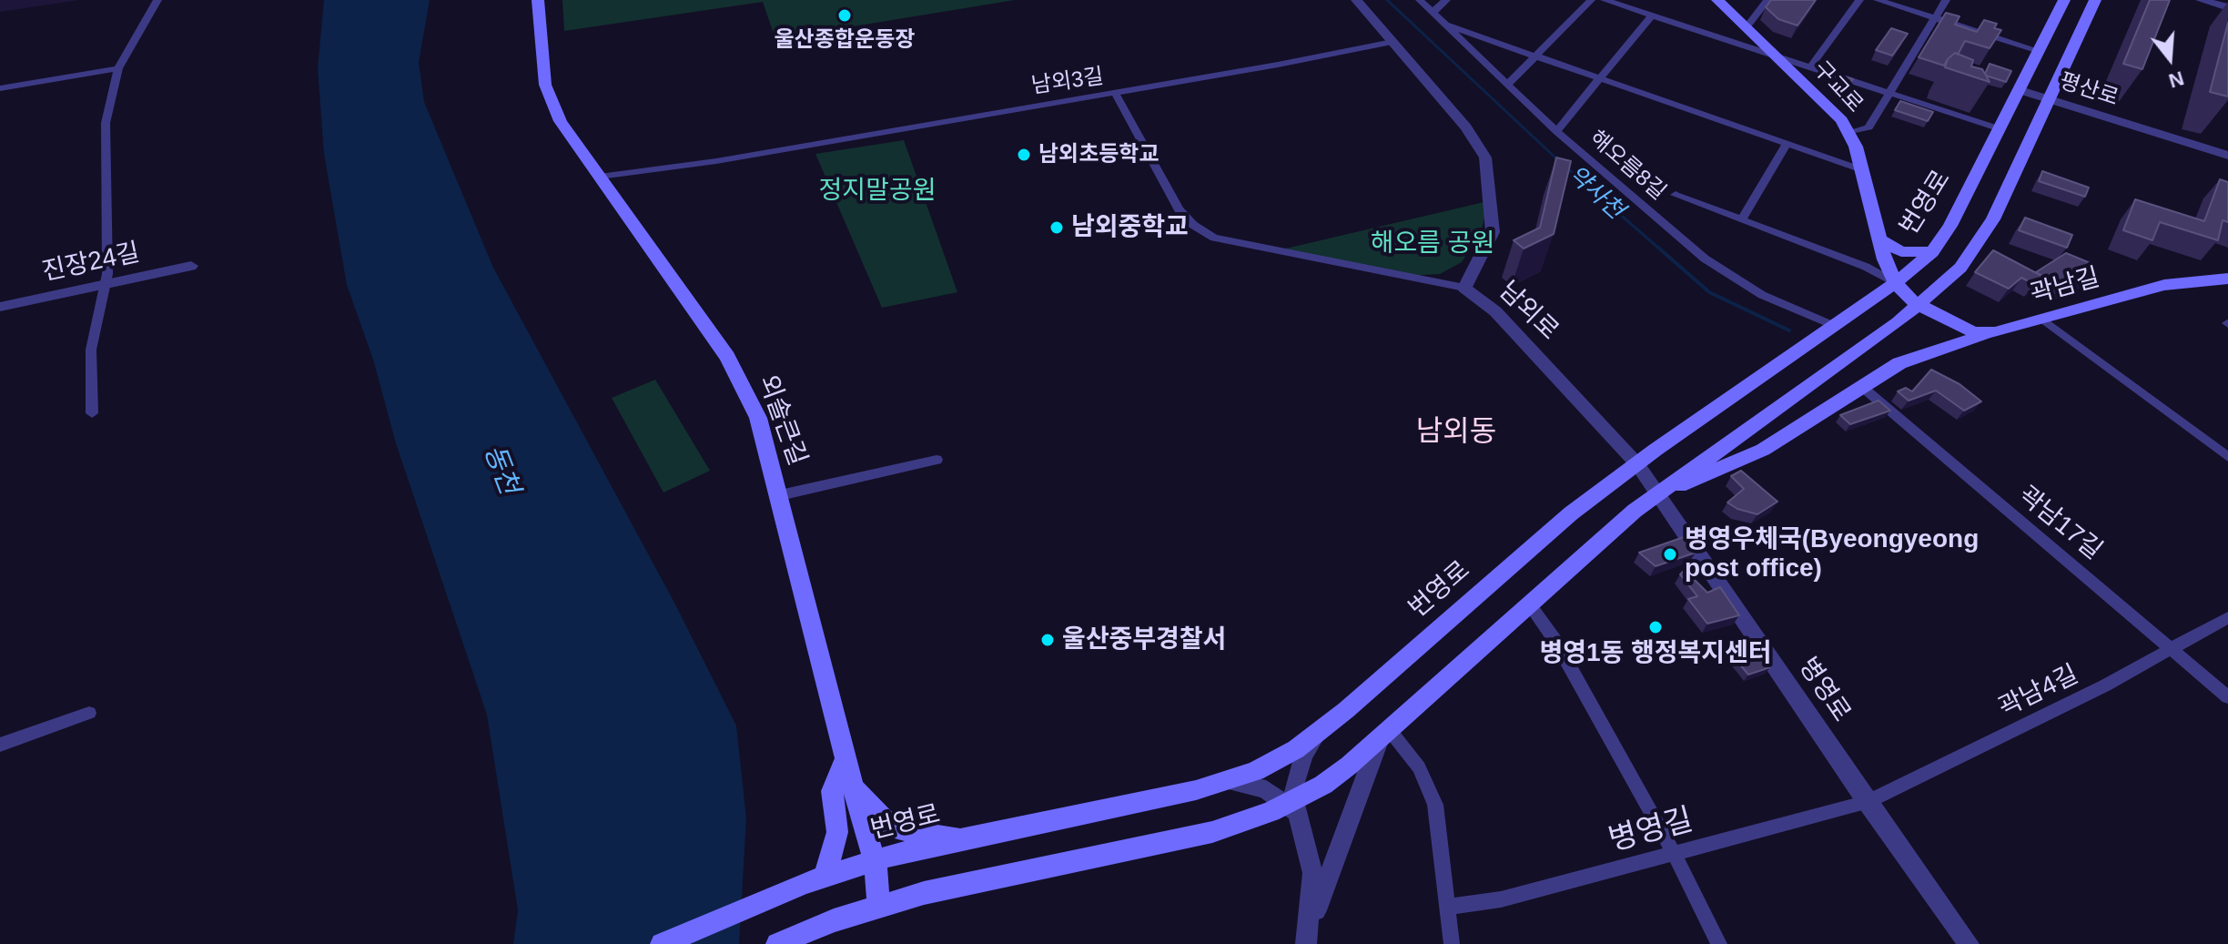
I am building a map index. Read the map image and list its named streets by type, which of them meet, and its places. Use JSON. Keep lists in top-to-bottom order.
{
  "streets": {
    "main road": [
      "구교로",
      "번영로",
      "곽남길",
      "외솔큰길"
    ],
    "street": [
      "남외3길",
      "평산로",
      "해오름8길",
      "진장24길",
      "남외로",
      "곽남17길",
      "병영로",
      "곽남4길",
      "병영길"
    ]
  },
  "crossings": [
    ["남외3길", "남외로"],
    ["남외3길", "외솔큰길"],
    ["구교로", "번영로"],
    ["구교로", "곽남길"],
    ["평산로", "번영로"],
    ["해오름8길", "번영로"],
    ["번영로", "남외로"],
    ["번영로", "외솔큰길"],
    ["번영로", "병영로"],
    ["남외로", "병영로"],
    ["곽남17길", "곽남4길"],
    ["병영로", "곽남4길"],
    ["병영로", "병영길"],
    ["곽남4길", "병영길"]
  ],
  "districts": ["남외동"],
  "water": ["약사천", "동천"],
  "parks": ["정지말공원", "해오름 공원"],
  "places": [
    "울산종합운동장",
    "남외초등학교",
    "남외중학교",
    "병영우체국(Byeongyeong post office)",
    "병영1동 행정복지센터",
    "울산중부경찰서"
  ],
  "north": "bottom"
}
